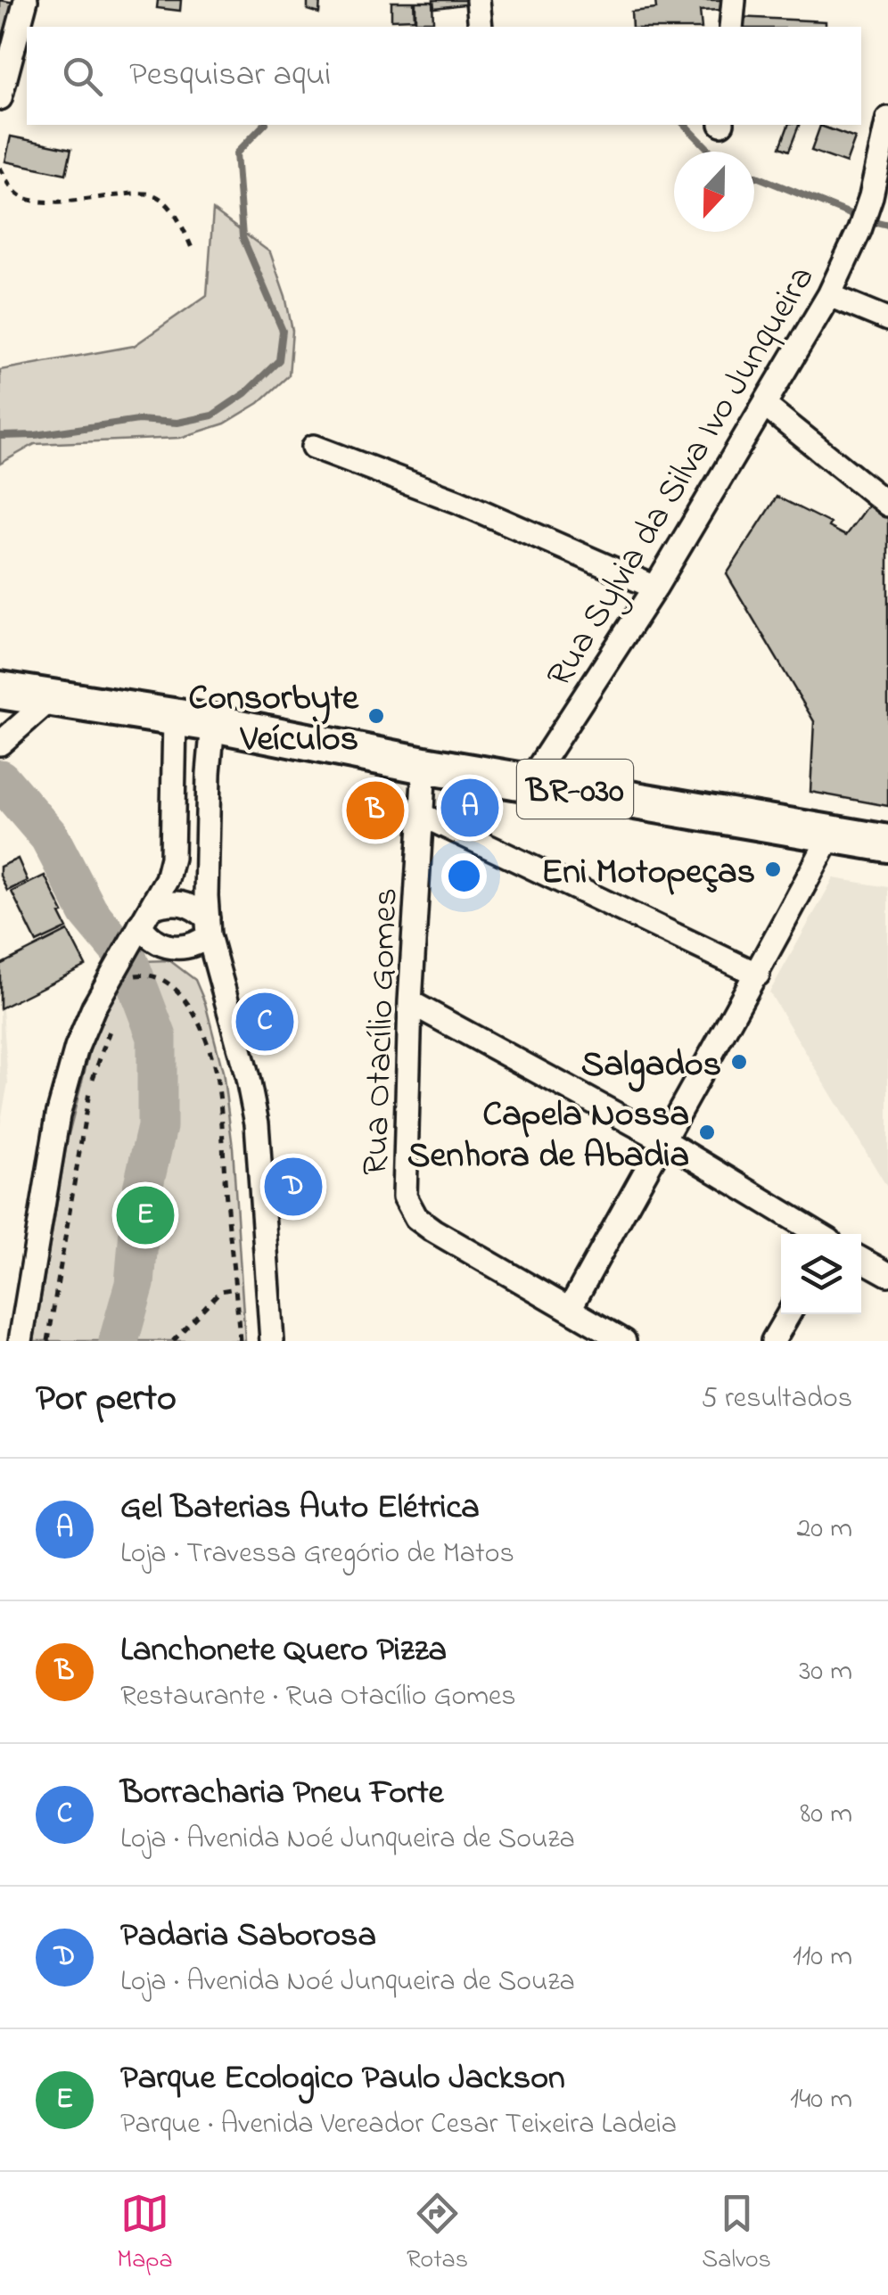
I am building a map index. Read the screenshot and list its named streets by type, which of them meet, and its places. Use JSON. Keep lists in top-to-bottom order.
{
  "streets": {
    "main road": ["BR-030"],
    "street": ["Rua Sylvia da Silva Ivo Junqueira", "Rua Otacílio Gomes"]
  },
  "crossings": [
    ["Rua Sylvia da Silva Ivo Junqueira", "BR-030"],
    ["BR-030", "Rua Otacílio Gomes"]
  ],
  "places": [
    "Consorbyte Veículos",
    "Eni Motopeças",
    "Salgados",
    "Capela Nossa Senhora de Abadia"
  ],
  "north": "bottom",
  "page": {
    "search": "Pesquisar aqui",
    "pins": [
      "A",
      "B",
      "C",
      "D",
      "E"
    ],
    "heading": ["Por perto", "5 resultados"],
    "list": [
      {
        "mark": "A",
        "name": "Gel Baterias Auto Elétrica",
        "note": "Loja · Travessa Gregório de Matos",
        "value": "20 m"
      },
      {
        "mark": "B",
        "name": "Lanchonete Quero Pizza",
        "note": "Restaurante · Rua Otacílio Gomes",
        "value": "30 m"
      },
      {
        "mark": "C",
        "name": "Borracharia Pneu Forte",
        "note": "Loja · Avenida Noé Junqueira de Souza",
        "value": "80 m"
      },
      {
        "mark": "D",
        "name": "Padaria Saborosa",
        "note": "Loja · Avenida Noé Junqueira de Souza",
        "value": "110 m"
      },
      {
        "mark": "E",
        "name": "Parque Ecologico Paulo Jackson",
        "note": "Parque · Avenida Vereador Cesar Teixeira Ladeia",
        "value": "140 m"
      }
    ],
    "nav": ["Mapa", "Rotas", "Salvos"]
  }
}
